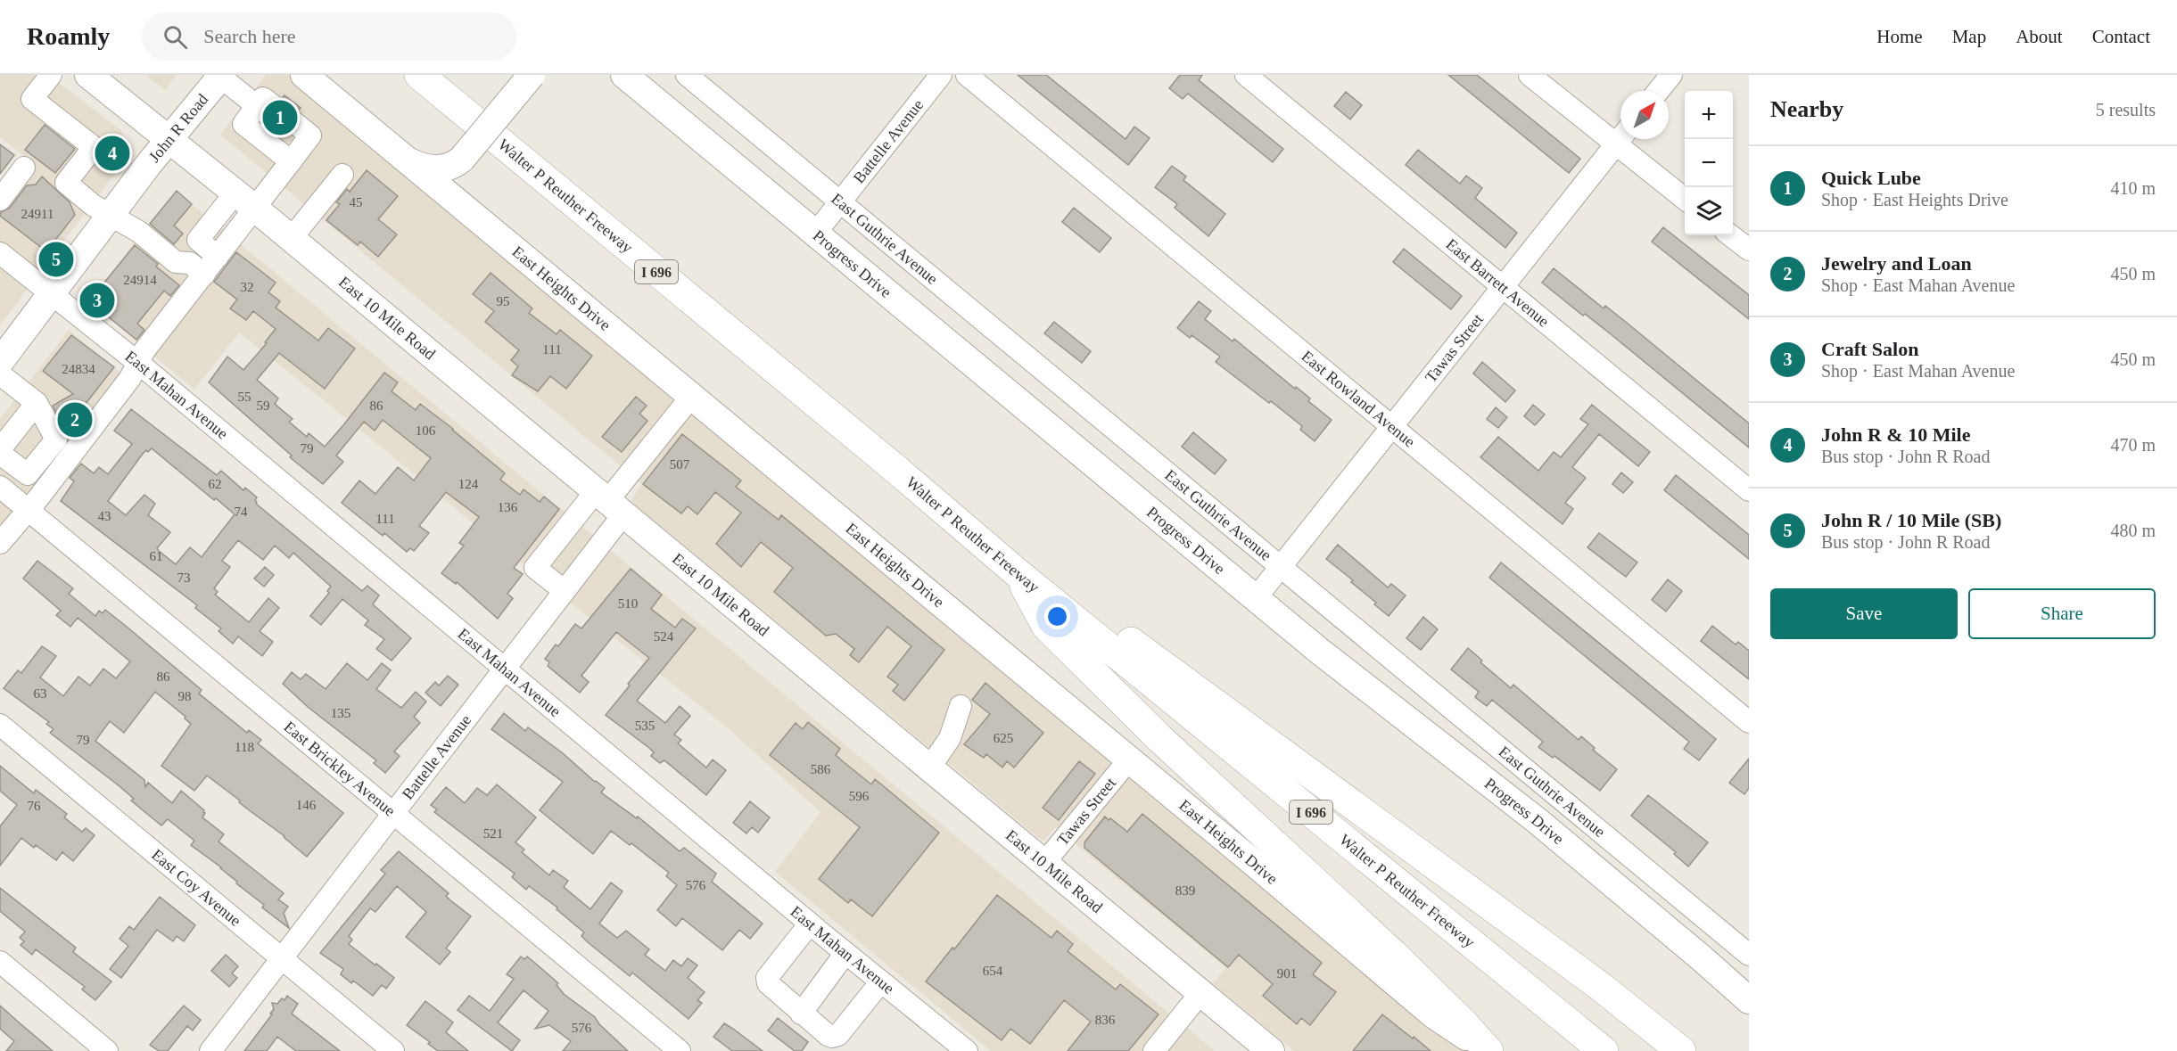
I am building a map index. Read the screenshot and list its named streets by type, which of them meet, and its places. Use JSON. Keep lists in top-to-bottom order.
{
  "streets": {
    "highway": ["Walter P Reuther Freeway", "I 696"],
    "main road": [
      "John R Road",
      "Progress Drive",
      "East Heights Drive",
      "East 10 Mile Road"
    ],
    "street": [
      "Battelle Avenue",
      "East Guthrie Avenue",
      "East Barrett Avenue",
      "Tawas Street",
      "East Mahan Avenue",
      "East Rowland Avenue",
      "East Brickley Avenue",
      "East Coy Avenue"
    ]
  },
  "crossings": [
    ["John R Road", "East 10 Mile Road"],
    ["John R Road", "East Mahan Avenue"],
    ["Battelle Avenue", "East Guthrie Avenue"],
    ["Battelle Avenue", "Progress Drive"],
    ["Battelle Avenue", "East Heights Drive"],
    ["Battelle Avenue", "East 10 Mile Road"],
    ["Battelle Avenue", "East Mahan Avenue"],
    ["Battelle Avenue", "East Brickley Avenue"],
    ["Battelle Avenue", "East Coy Avenue"],
    ["East Guthrie Avenue", "Tawas Street"],
    ["Progress Drive", "Tawas Street"],
    ["East Barrett Avenue", "Tawas Street"],
    ["East Heights Drive", "Tawas Street"],
    ["East 10 Mile Road", "Tawas Street"],
    ["Tawas Street", "East Rowland Avenue"]
  ],
  "house_numbers": [
    "45",
    "24911",
    "24914",
    "32",
    "95",
    "111",
    "24834",
    "55",
    "59",
    "86",
    "106",
    "79",
    "507",
    "62",
    "124",
    "136",
    "74",
    "43",
    "111",
    "61",
    "73",
    "510",
    "524",
    "86",
    "63",
    "98",
    "135",
    "535",
    "625",
    "79",
    "118",
    "586",
    "596",
    "146",
    "76",
    "521",
    "576",
    "839",
    "654",
    "901",
    "836",
    "576"
  ],
  "north": "top right",
  "page": {
    "header": "Roamly",
    "search": "Search here",
    "nav": [
      "Home",
      "Map",
      "About",
      "Contact"
    ],
    "heading": ["Nearby", "5 results"],
    "map_buttons": ["+", "−"],
    "pins": [
      "1",
      "4",
      "5",
      "3",
      "2"
    ],
    "list": [
      {
        "mark": "1",
        "name": "Quick Lube",
        "note": "Shop · East Heights Drive",
        "value": "410 m"
      },
      {
        "mark": "2",
        "name": "Jewelry and Loan",
        "note": "Shop · East Mahan Avenue",
        "value": "450 m"
      },
      {
        "mark": "3",
        "name": "Craft Salon",
        "note": "Shop · East Mahan Avenue",
        "value": "450 m"
      },
      {
        "mark": "4",
        "name": "John R & 10 Mile",
        "note": "Bus stop · John R Road",
        "value": "470 m"
      },
      {
        "mark": "5",
        "name": "John R / 10 Mile (SB)",
        "note": "Bus stop · John R Road",
        "value": "480 m"
      }
    ],
    "buttons": ["Save", "Share"]
  }
}
